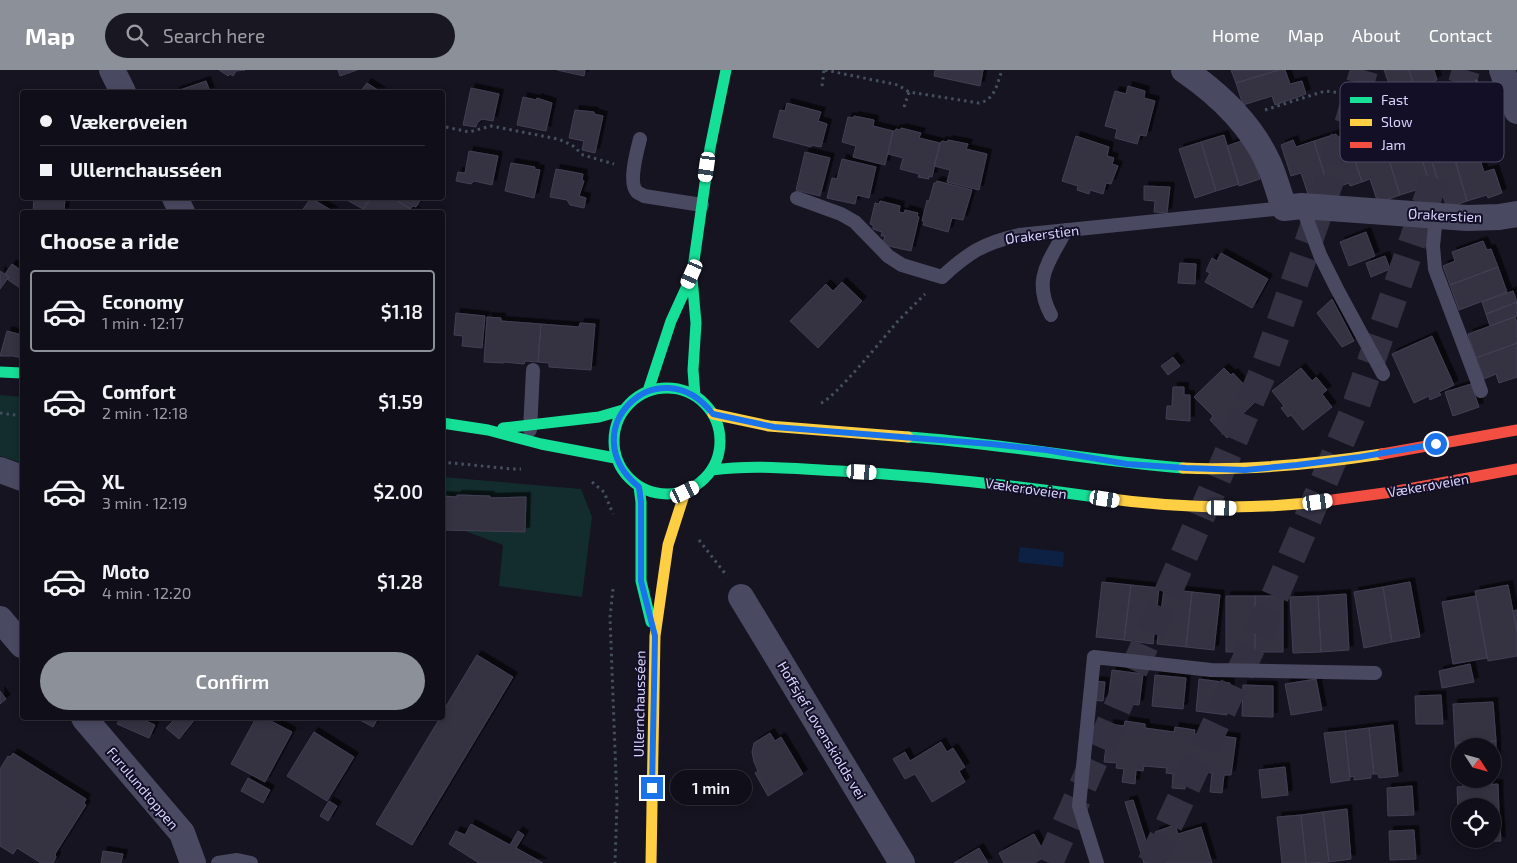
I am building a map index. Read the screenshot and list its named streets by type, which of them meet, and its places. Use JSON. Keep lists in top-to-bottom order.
{
  "streets": {
    "main road": ["Vækerøveien", "Ullernchausséen"],
    "street": ["Ørakerstien", "Hoffsjef Løvenskiolds vei", "Furulundtoppen"]
  },
  "crossings": [
    ["Vækerøveien", "Ullernchausséen"]
  ],
  "legend": ["Fast", "Slow", "Jam"],
  "north": "bottom right",
  "page": {
    "header": "Map",
    "search": "Search here",
    "nav": [
      "Home",
      "Map",
      "About",
      "Contact"
    ],
    "banner": ["Vækerøveien", "Ullernchausséen"],
    "heading": "Choose a ride",
    "list": [
      {
        "name": "Economy",
        "note": "1 min · 12:17",
        "value": "$1.18"
      },
      {
        "name": "Comfort",
        "note": "2 min · 12:18",
        "value": "$1.59"
      },
      {
        "name": "XL",
        "note": "3 min · 12:19",
        "value": "$2.00"
      },
      {
        "name": "Moto",
        "note": "4 min · 12:20",
        "value": "$1.28"
      }
    ],
    "buttons": "Confirm",
    "bubble": "1 min"
  }
}
